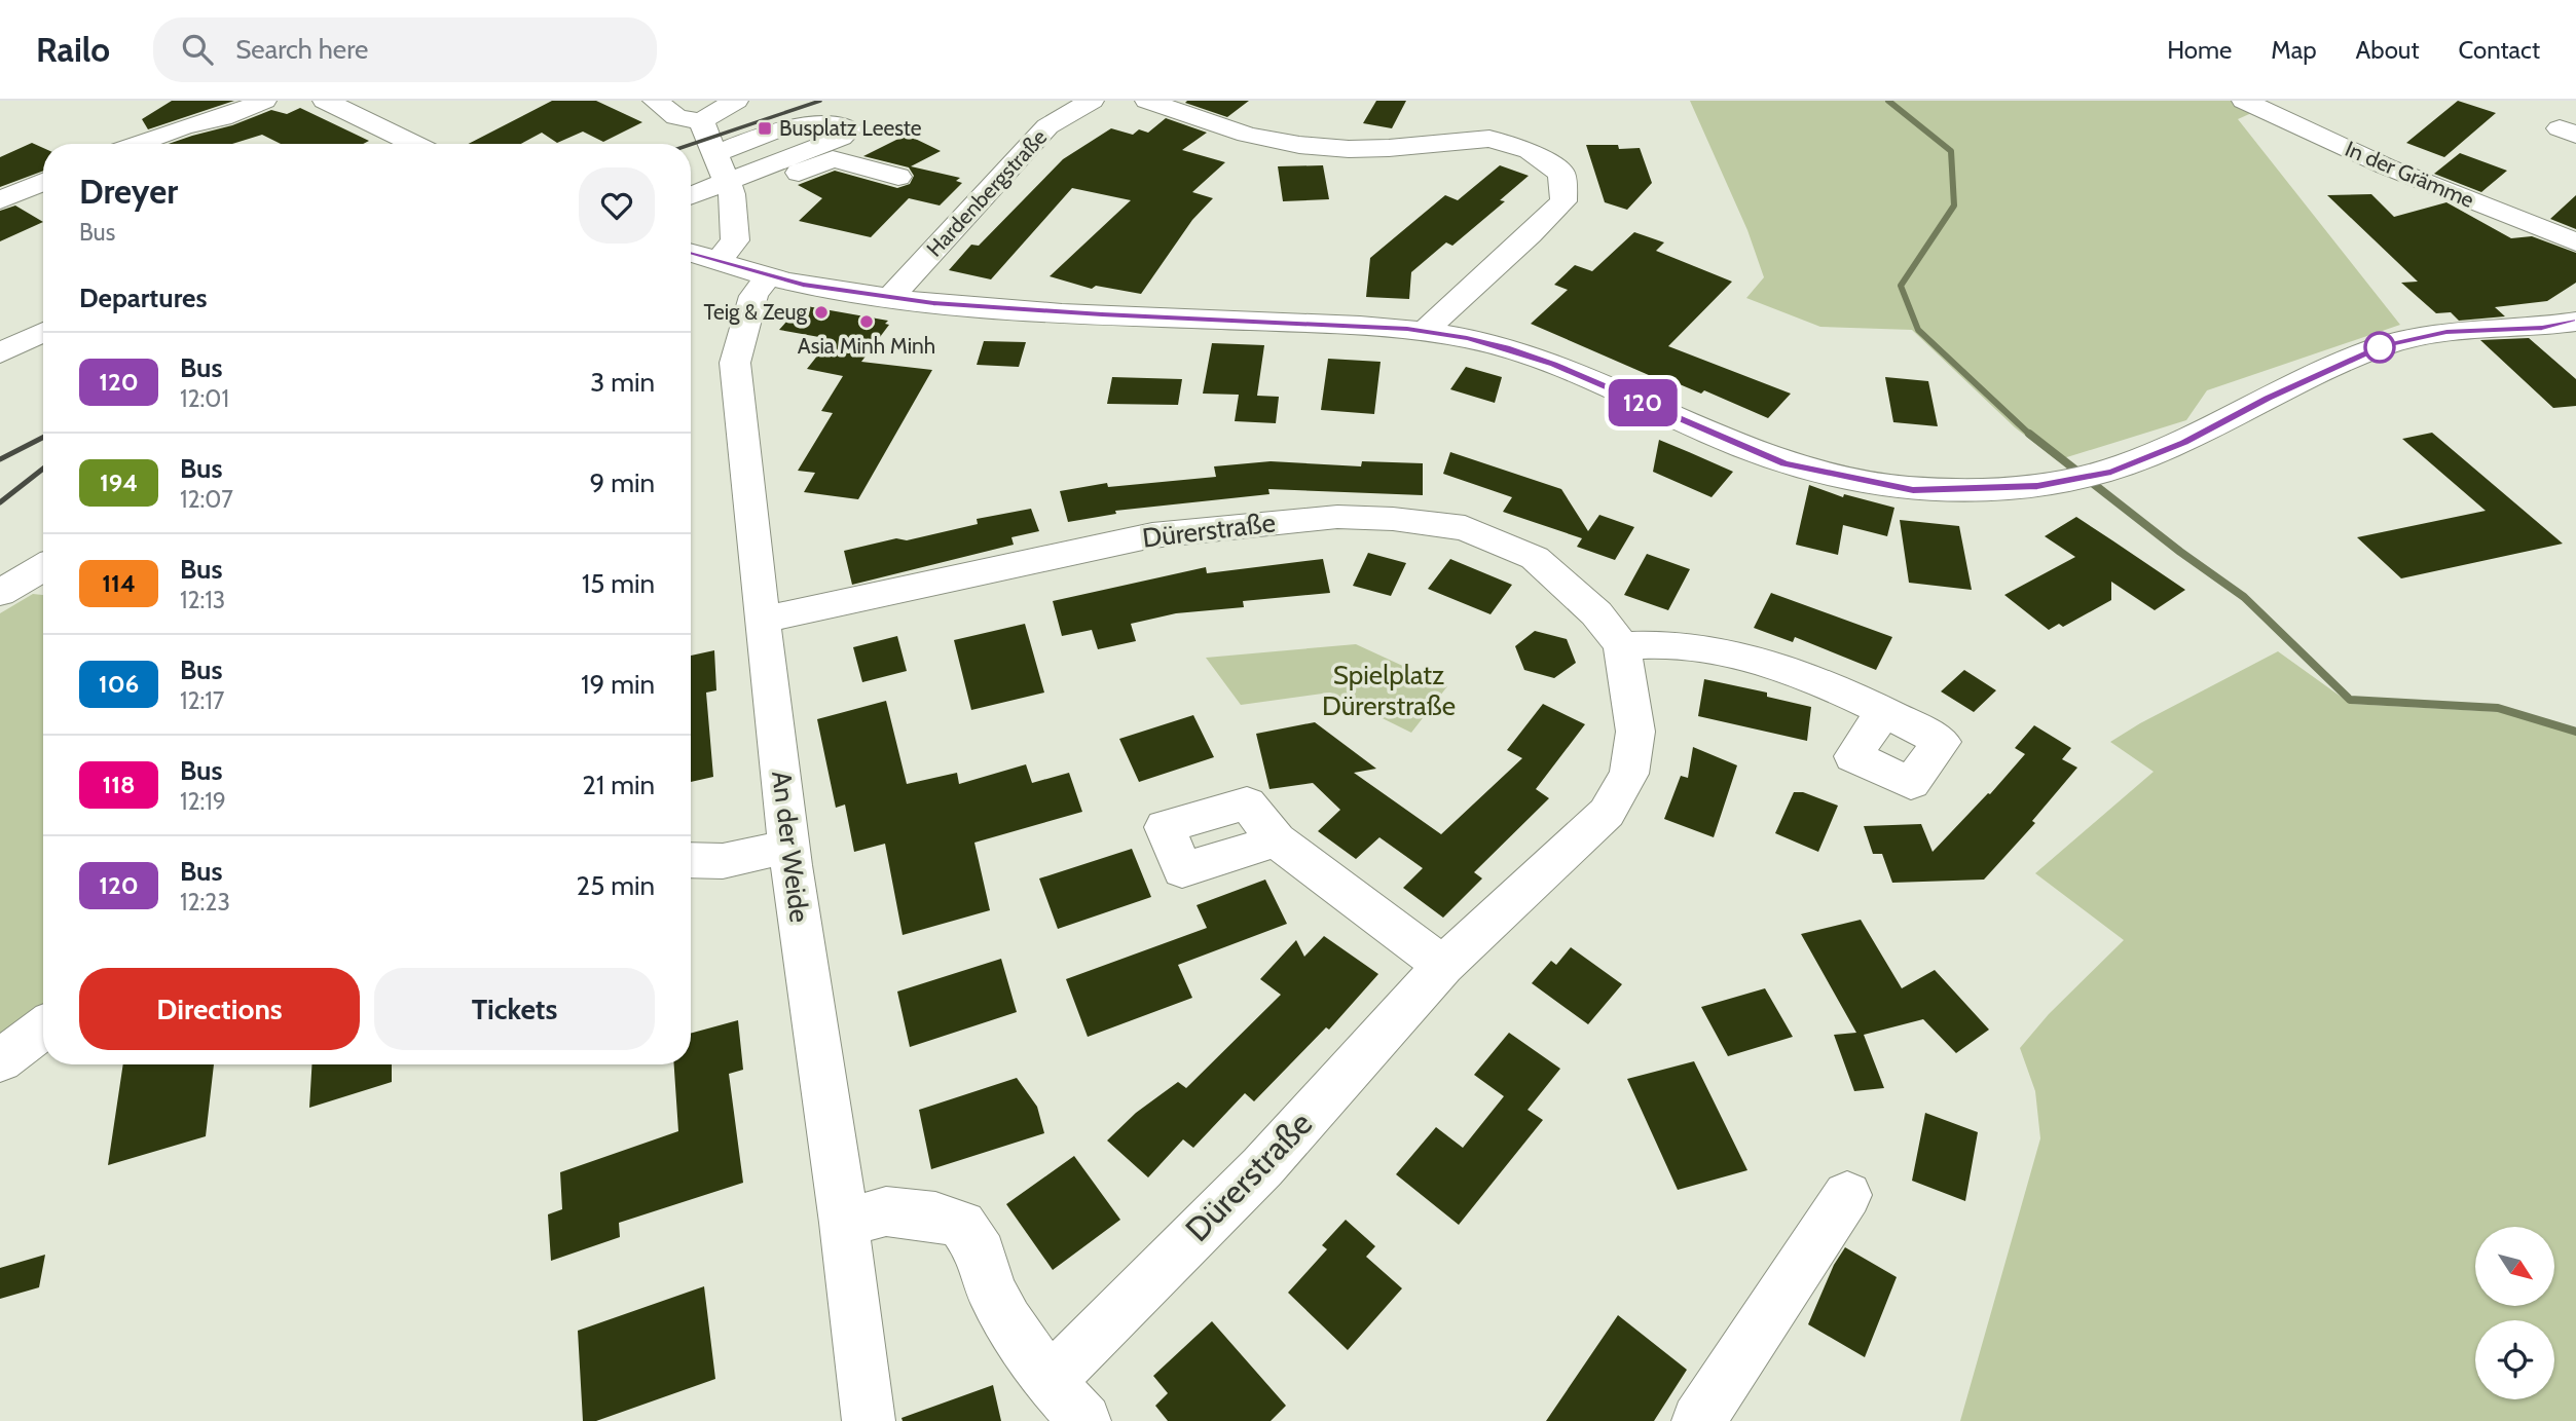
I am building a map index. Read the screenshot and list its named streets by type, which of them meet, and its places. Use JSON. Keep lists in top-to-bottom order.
{
  "streets": {
    "street": [
      "In der Grämme",
      "Hardenbergstraße",
      "Dürerstraße",
      "An der Weide"
    ]
  },
  "crossings": [
    ["Dürerstraße", "An der Weide"]
  ],
  "parks": ["Spielplatz Dürerstraße"],
  "places": {
    "transit": ["Busplatz Leeste"],
    "other": ["Teig & Zeug", "Asia Minh Minh"]
  },
  "lines": ["bus line 120"],
  "north": "bottom right",
  "page": {
    "header": "Railo",
    "search": "Search here",
    "nav": [
      "Home",
      "Map",
      "About",
      "Contact"
    ],
    "on_map": "120",
    "heading": [
      ["Dreyer", "Bus"],
      "Departures"
    ],
    "list": [
      {
        "mark": "120",
        "name": "Bus",
        "note": "12:01",
        "value": "3 min"
      },
      {
        "mark": "194",
        "name": "Bus",
        "note": "12:07",
        "value": "9 min"
      },
      {
        "mark": "114",
        "name": "Bus",
        "note": "12:13",
        "value": "15 min"
      },
      {
        "mark": "106",
        "name": "Bus",
        "note": "12:17",
        "value": "19 min"
      },
      {
        "mark": "118",
        "name": "Bus",
        "note": "12:19",
        "value": "21 min"
      },
      {
        "mark": "120",
        "name": "Bus",
        "note": "12:23",
        "value": "25 min"
      }
    ],
    "buttons": ["Directions", "Tickets"]
  }
}
